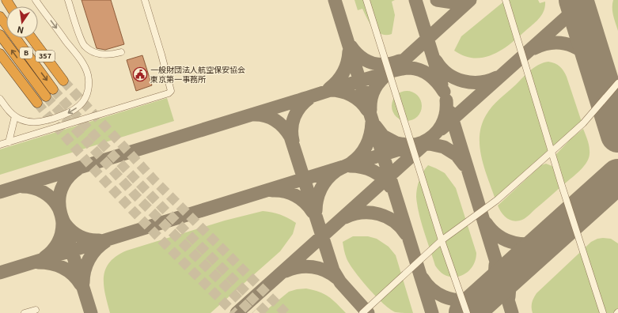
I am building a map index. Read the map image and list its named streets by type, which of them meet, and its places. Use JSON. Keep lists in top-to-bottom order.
{
  "streets": {
    "highway": ["B", "357"]
  },
  "places": {
    "public building": ["一般財団法人航空保安協会 東京第一事務所"]
  },
  "north": "bottom"
}
